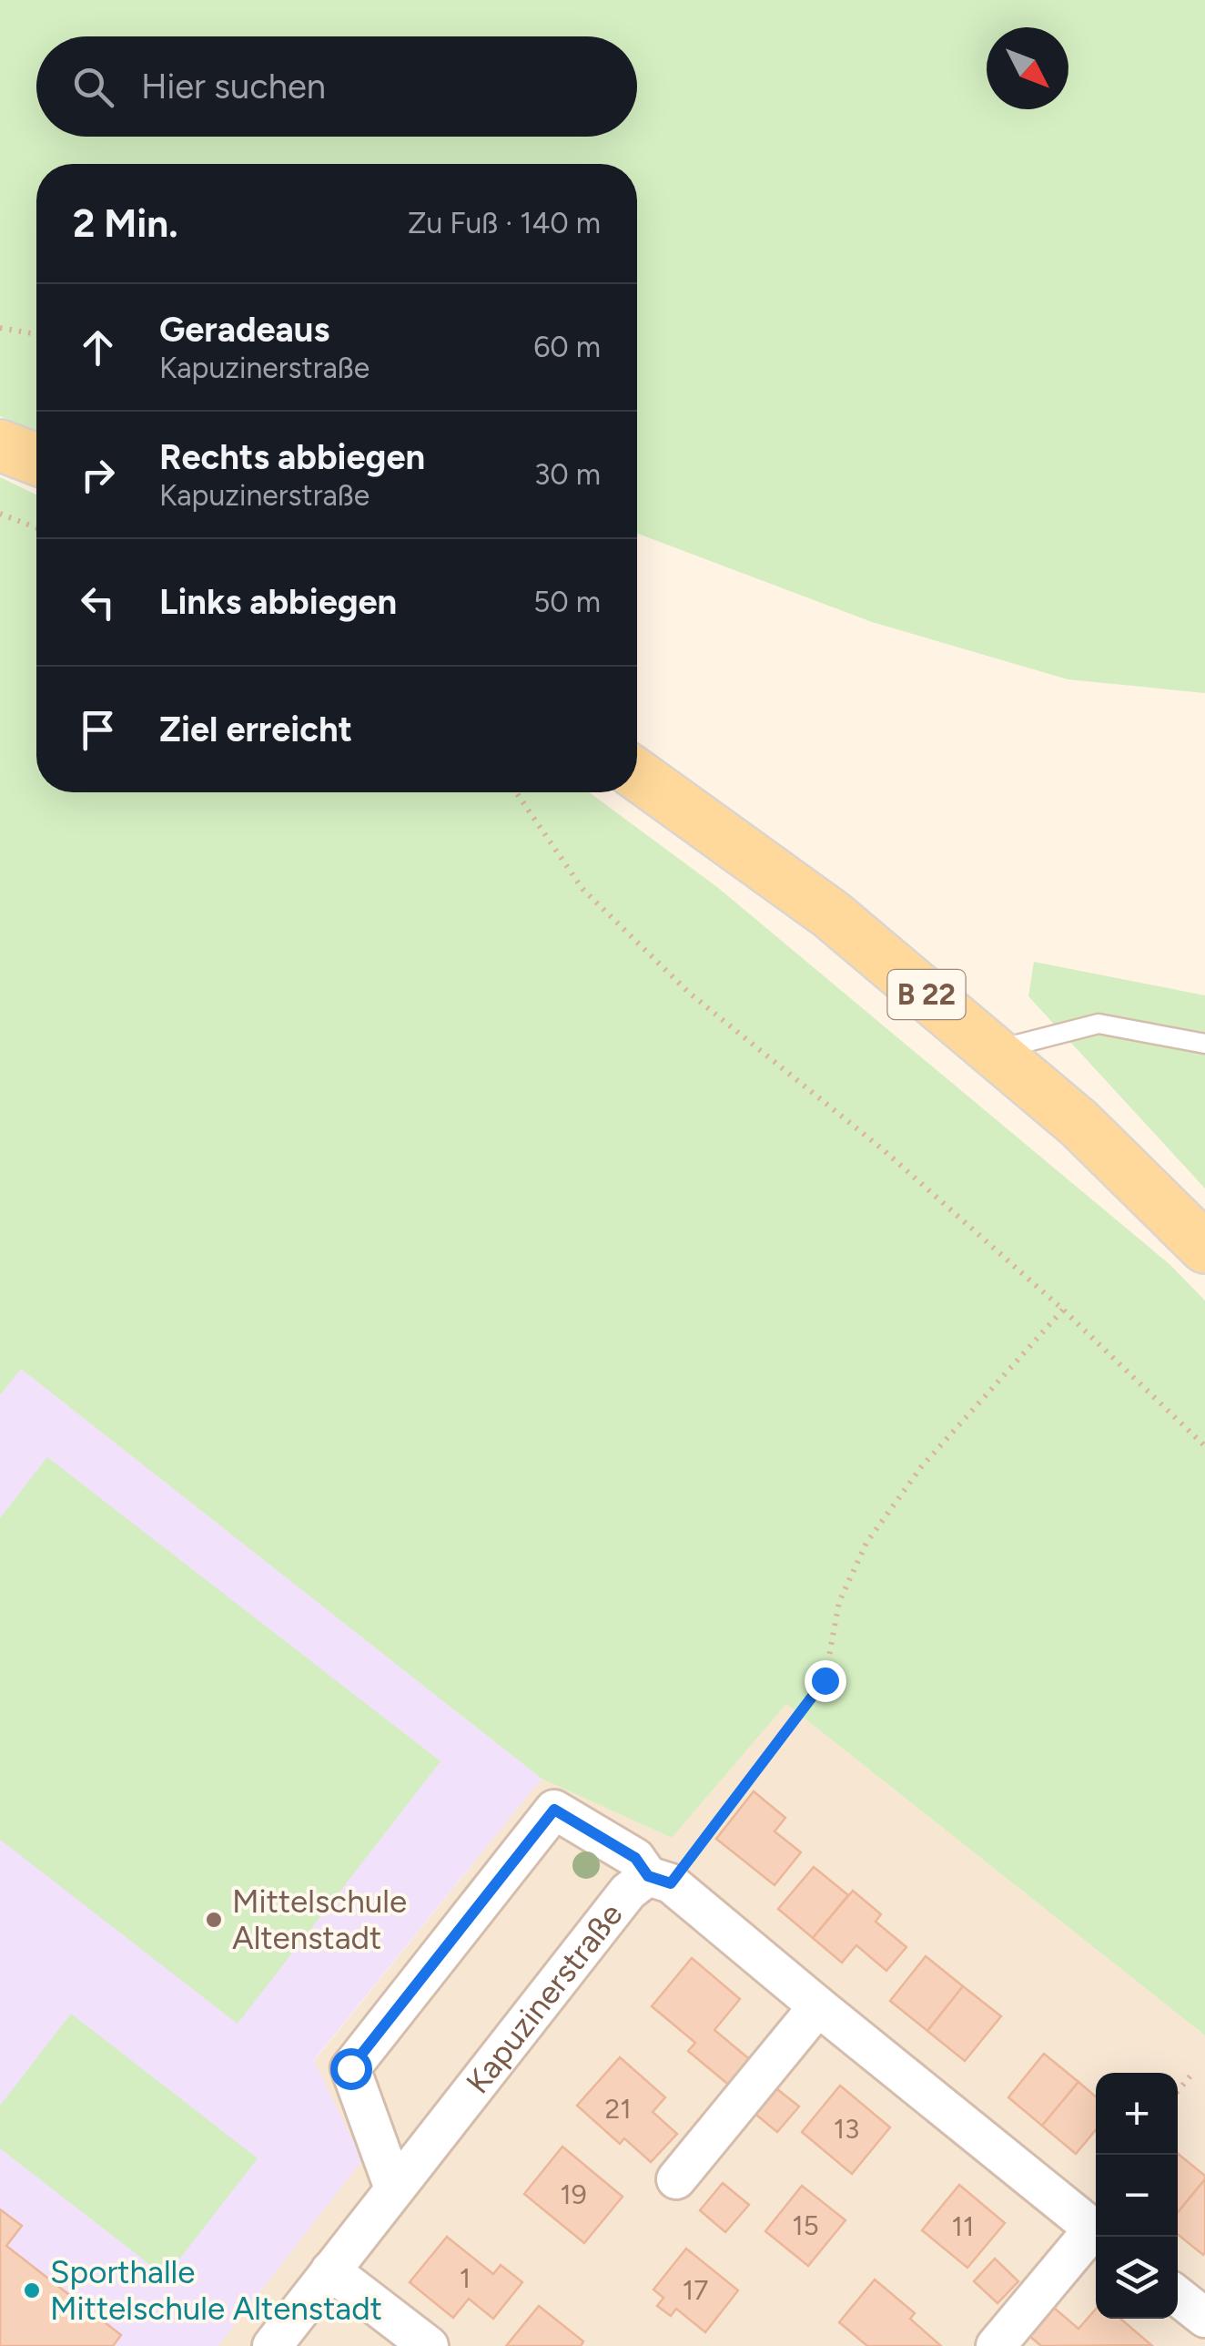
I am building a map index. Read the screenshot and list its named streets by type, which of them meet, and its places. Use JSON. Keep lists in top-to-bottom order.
{
  "streets": {
    "main road": ["B 22"],
    "street": ["Kapuzinerstraße"]
  },
  "places": ["Mittelschule Altenstadt", "Sporthalle Mittelschule Altenstadt"],
  "house_numbers": [
    "21",
    "13",
    "19",
    "15",
    "11",
    "1",
    "17"
  ],
  "north": "bottom right",
  "page": {
    "search": "Hier suchen",
    "heading": ["2 Min.", "Zu Fuß · 140 m"],
    "list": [
      ["Geradeaus", "Kapuzinerstraße", "60 m"],
      ["Rechts abbiegen", "Kapuzinerstraße", "30 m"],
      ["Links abbiegen", "50 m"],
      "Ziel erreicht"
    ],
    "map_buttons": ["+", "−"]
  }
}
